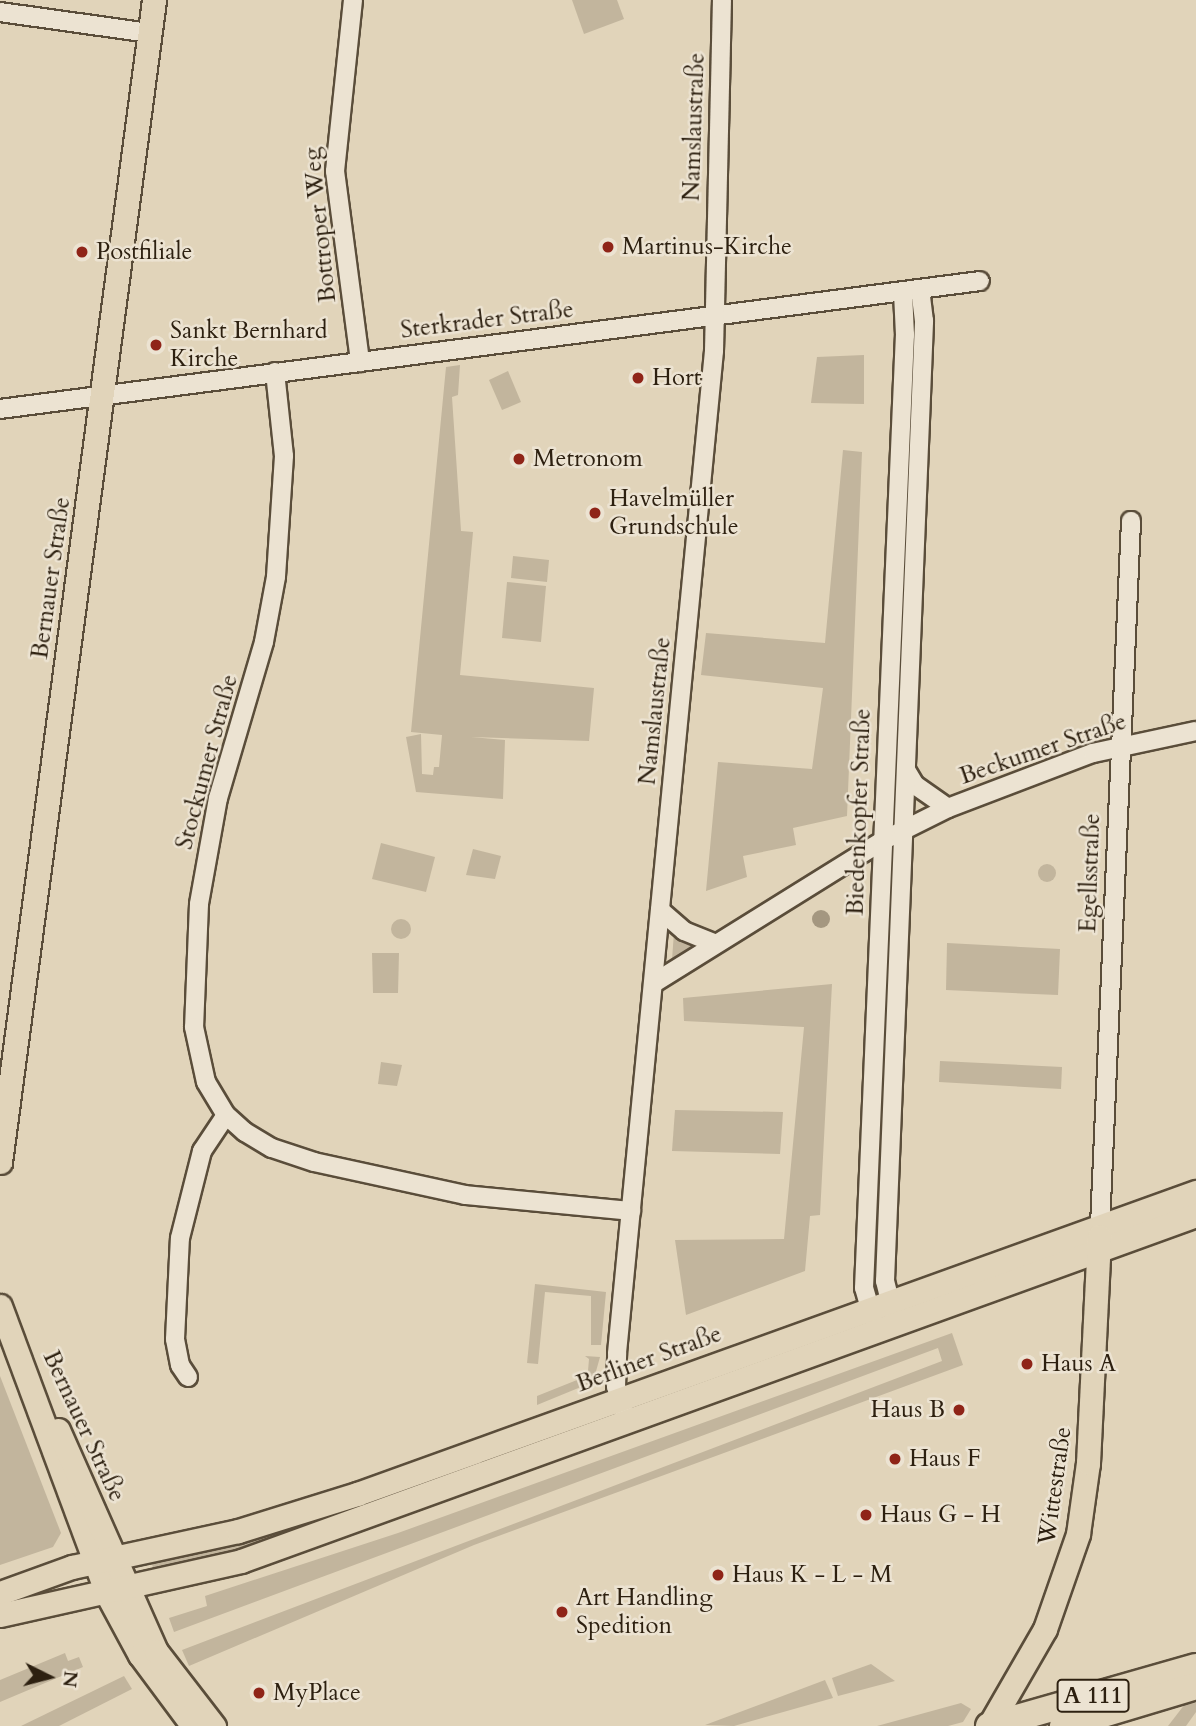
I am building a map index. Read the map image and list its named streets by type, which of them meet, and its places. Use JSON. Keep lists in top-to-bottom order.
{
  "streets": {
    "highway": ["A 111"],
    "main road": ["Bernauer Straße", "Berliner Straße", "Wittestraße"],
    "street": [
      "Namslaustraße",
      "Bottroper Weg",
      "Sterkrader Straße",
      "Beckumer Straße",
      "Stockumer Straße",
      "Biedenkopfer Straße",
      "Egellsstraße"
    ]
  },
  "crossings": [
    ["Namslaustraße", "Sterkrader Straße"],
    ["Namslaustraße", "Beckumer Straße"],
    ["Namslaustraße", "Stockumer Straße"],
    ["Namslaustraße", "Berliner Straße"],
    ["Bottroper Weg", "Sterkrader Straße"],
    ["Sterkrader Straße", "Bernauer Straße"],
    ["Sterkrader Straße", "Stockumer Straße"],
    ["Sterkrader Straße", "Biedenkopfer Straße"],
    ["Bernauer Straße", "Berliner Straße"],
    ["Beckumer Straße", "Biedenkopfer Straße"],
    ["Beckumer Straße", "Egellsstraße"],
    ["Biedenkopfer Straße", "Berliner Straße"],
    ["Egellsstraße", "Berliner Straße"],
    ["Egellsstraße", "Wittestraße"],
    ["Berliner Straße", "Wittestraße"],
    ["Wittestraße", "A 111"]
  ],
  "places": [
    "Martinus-Kirche",
    "Postfiliale",
    "Sankt Bernhard Kirche",
    "Hort",
    "Metronom",
    "Havelmüller Grundschule",
    "Haus A",
    "Haus B",
    "Haus F",
    "Haus G - H",
    "Haus K - L - M",
    "Art Handling Spedition",
    "MyPlace"
  ],
  "north": "right"
}
